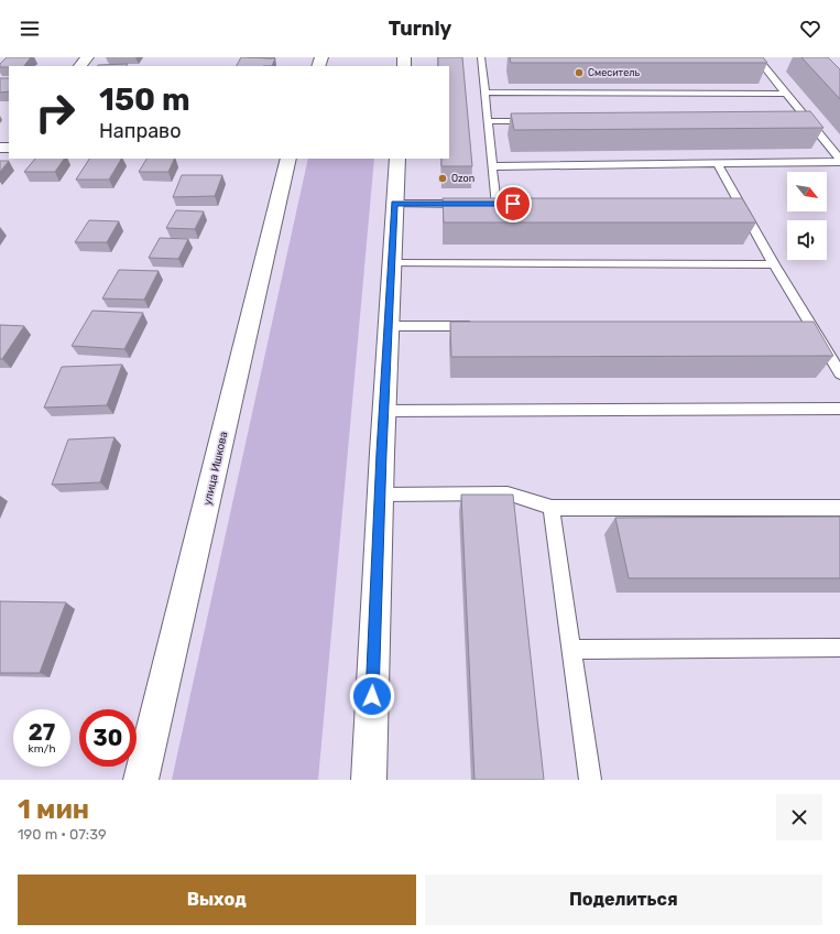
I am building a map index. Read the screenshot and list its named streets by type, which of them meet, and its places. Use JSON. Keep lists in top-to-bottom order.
{
  "streets": {
    "street": ["улица Ишкова"]
  },
  "places": ["Смеситель", "Ozon"],
  "north": "bottom right",
  "page": {
    "header": "Turnly",
    "turn": ["150 m", "Направо"],
    "speed": "27 km/h",
    "limit": "30",
    "heading": ["1 мин", "190 m · 07:39"],
    "buttons": ["Выход", "Поделиться"]
  }
}
